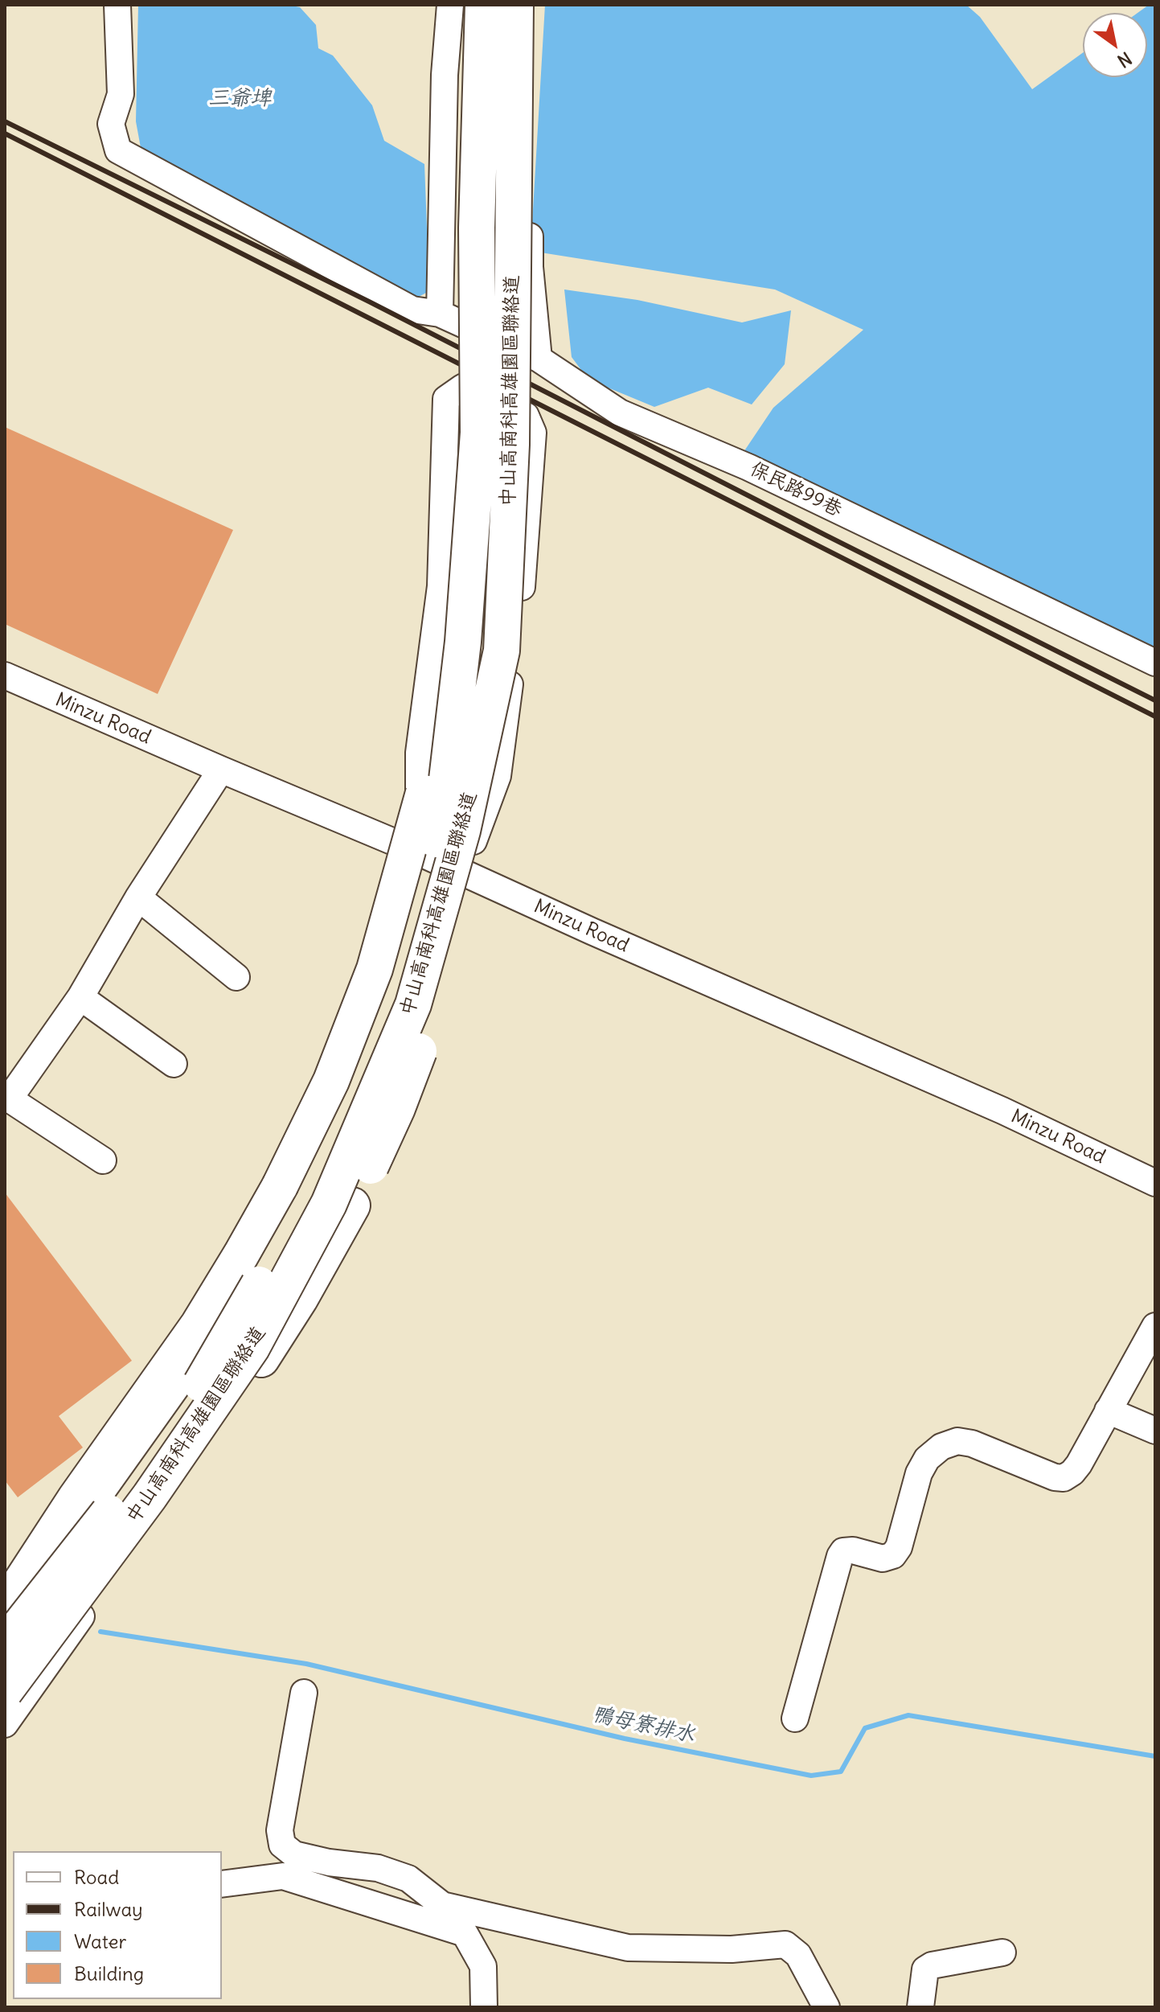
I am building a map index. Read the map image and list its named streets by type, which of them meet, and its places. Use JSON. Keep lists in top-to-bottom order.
{
  "streets": {
    "highway": ["中山高南科高雄園區聯絡道"],
    "street": ["保民路99巷", "Minzu Road"]
  },
  "water": ["三爺埤", "鴨母寮排水"],
  "legend": [
    "Road",
    "Railway",
    "Water",
    "Building"
  ],
  "north": "bottom right"
}
